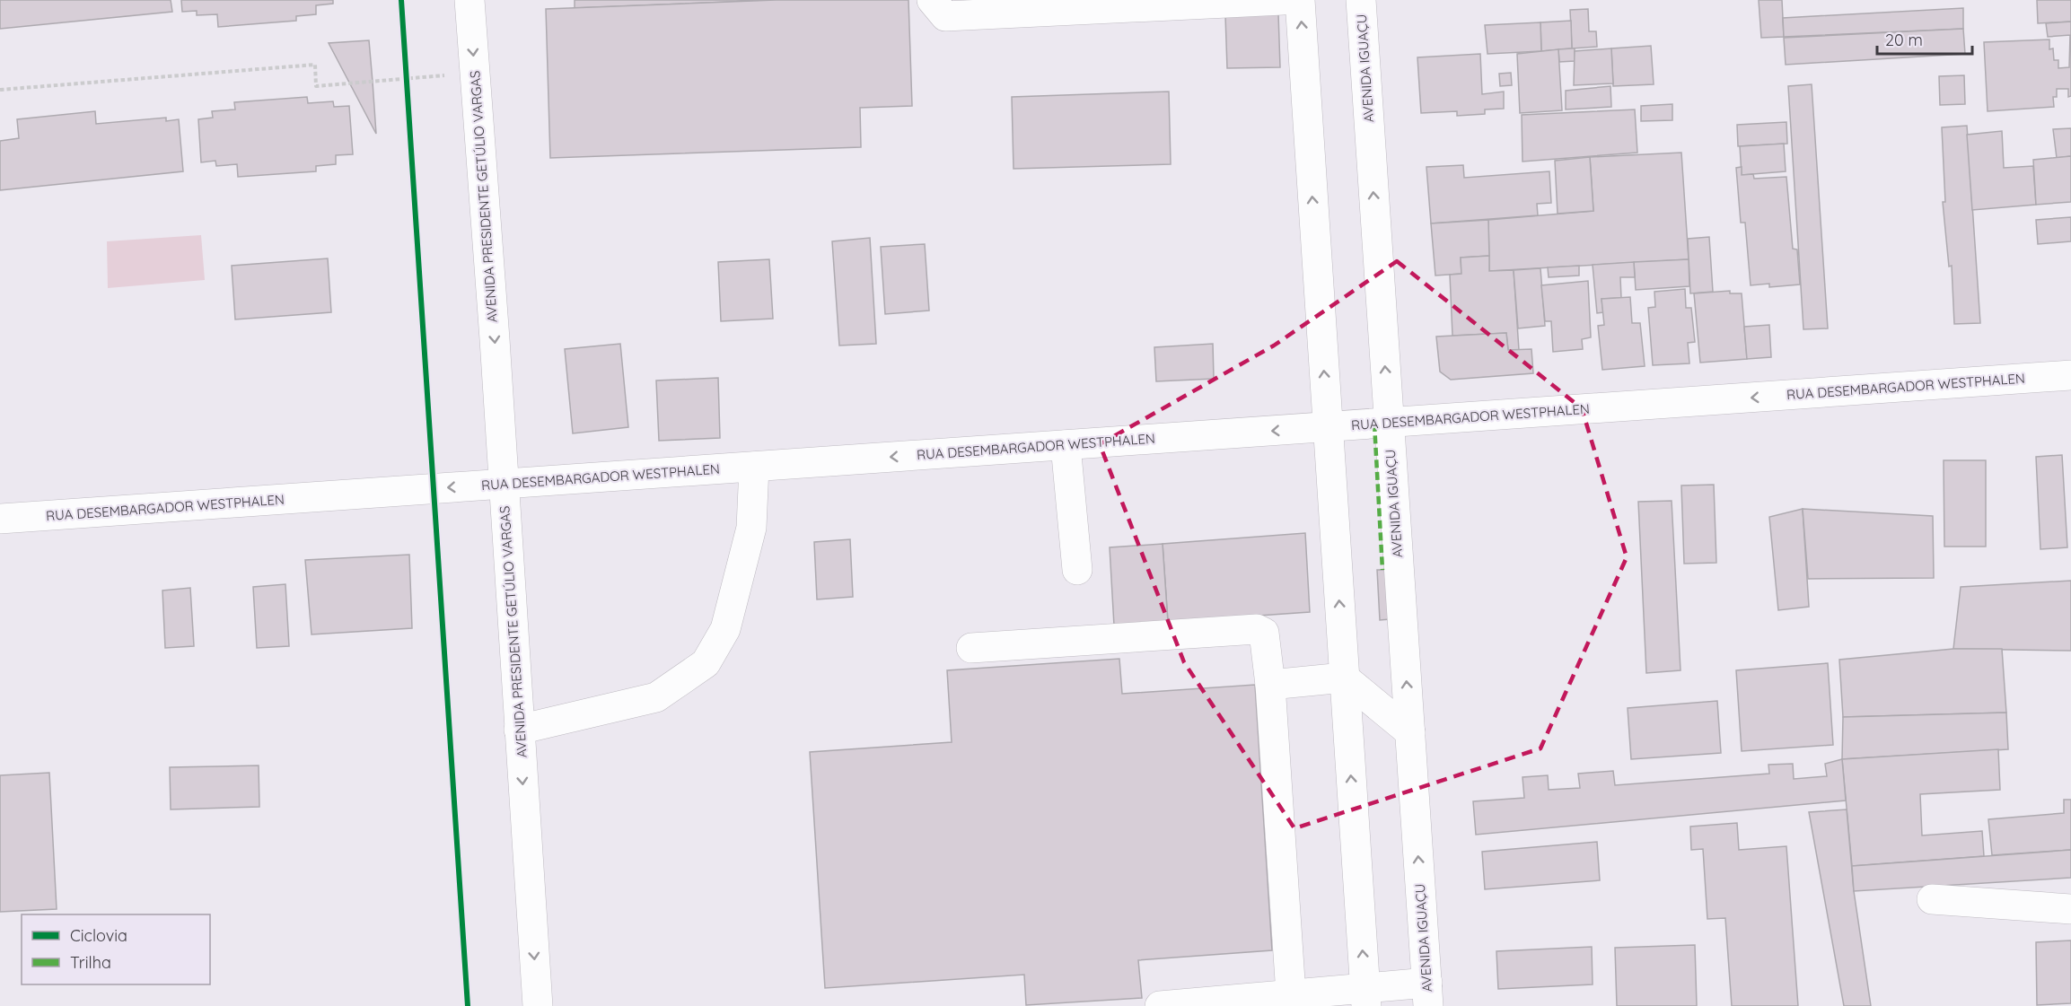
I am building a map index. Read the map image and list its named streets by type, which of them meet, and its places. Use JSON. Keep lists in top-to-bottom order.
{
  "streets": {
    "main road": ["AVENIDA IGUAÇU", "AVENIDA PRESIDENTE GETÚLIO VARGAS", "RUA DESEMBARGADOR WESTPHALEN"]
  },
  "crossings": [
    ["AVENIDA IGUAÇU", "RUA DESEMBARGADOR WESTPHALEN"],
    ["AVENIDA PRESIDENTE GETÚLIO VARGAS", "RUA DESEMBARGADOR WESTPHALEN"]
  ],
  "one_way": ["AVENIDA PRESIDENTE GETÚLIO VARGAS", "RUA DESEMBARGADOR WESTPHALEN"],
  "legend": ["Ciclovia", "Trilha"],
  "scale_bar": "20 m"
}
